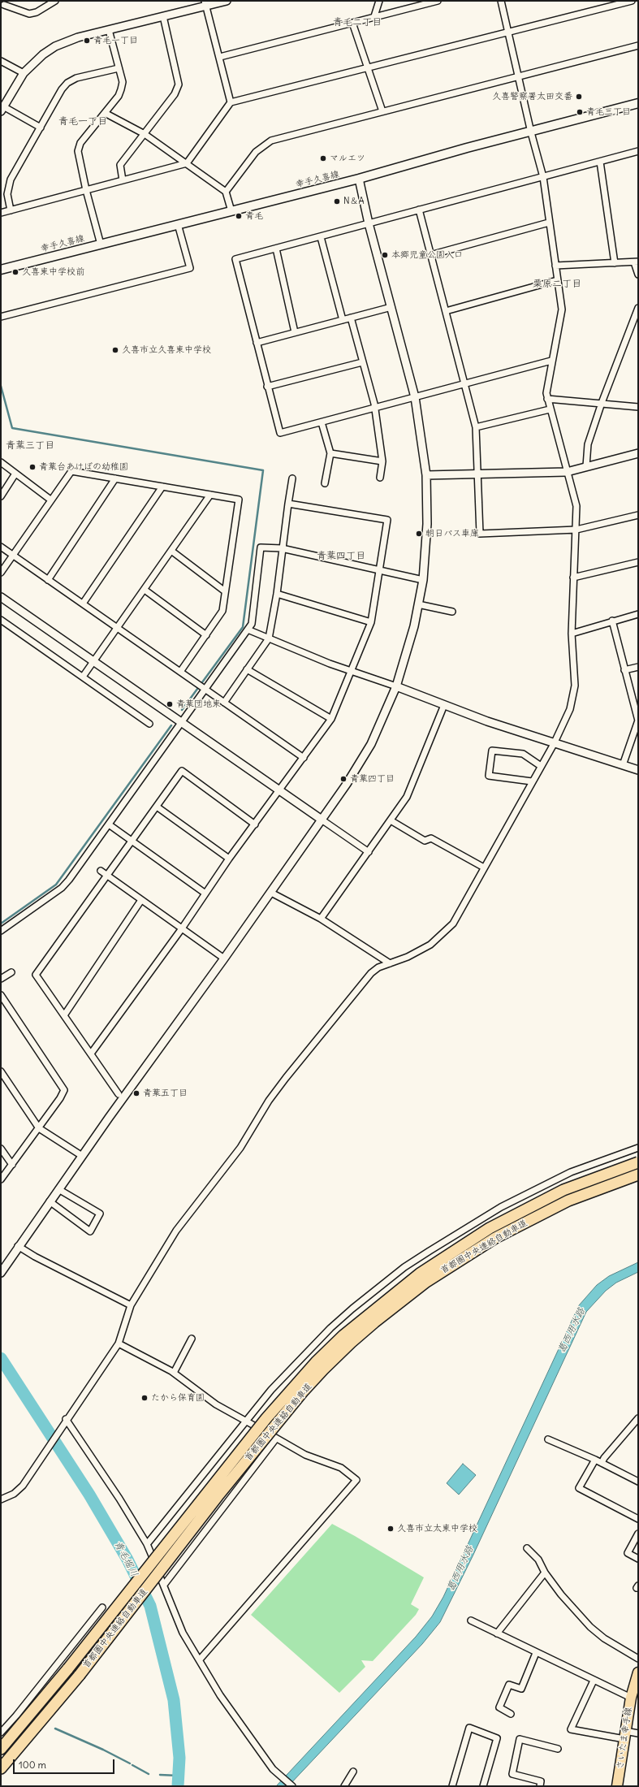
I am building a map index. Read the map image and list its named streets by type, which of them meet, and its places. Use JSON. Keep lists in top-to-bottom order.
{
  "streets": {
    "highway": ["首都圏中央連絡自動車道"],
    "main road": ["幸手久喜線", "さいたま幸手線"]
  },
  "districts": [
    "青毛二丁目",
    "青毛一丁目",
    "栗原二丁目",
    "青葉三丁目",
    "青葉四丁目"
  ],
  "water": ["葛西用水路", "青毛堀川"],
  "places": [
    "青毛一丁目",
    "久喜警察署太田交番",
    "青毛三丁目",
    "マルエツ",
    "N＆A",
    "青毛",
    "本郷児童公園入口",
    "久喜東中学校前",
    "久喜市立久喜東中学校",
    "青葉台あけぼの幼稚園",
    "朝日バス車庫",
    "青葉団地東",
    "青葉四丁目",
    "青葉五丁目",
    "たから保育園",
    "久喜市立太東中学校"
  ],
  "scale_bar": "100 m"
}
